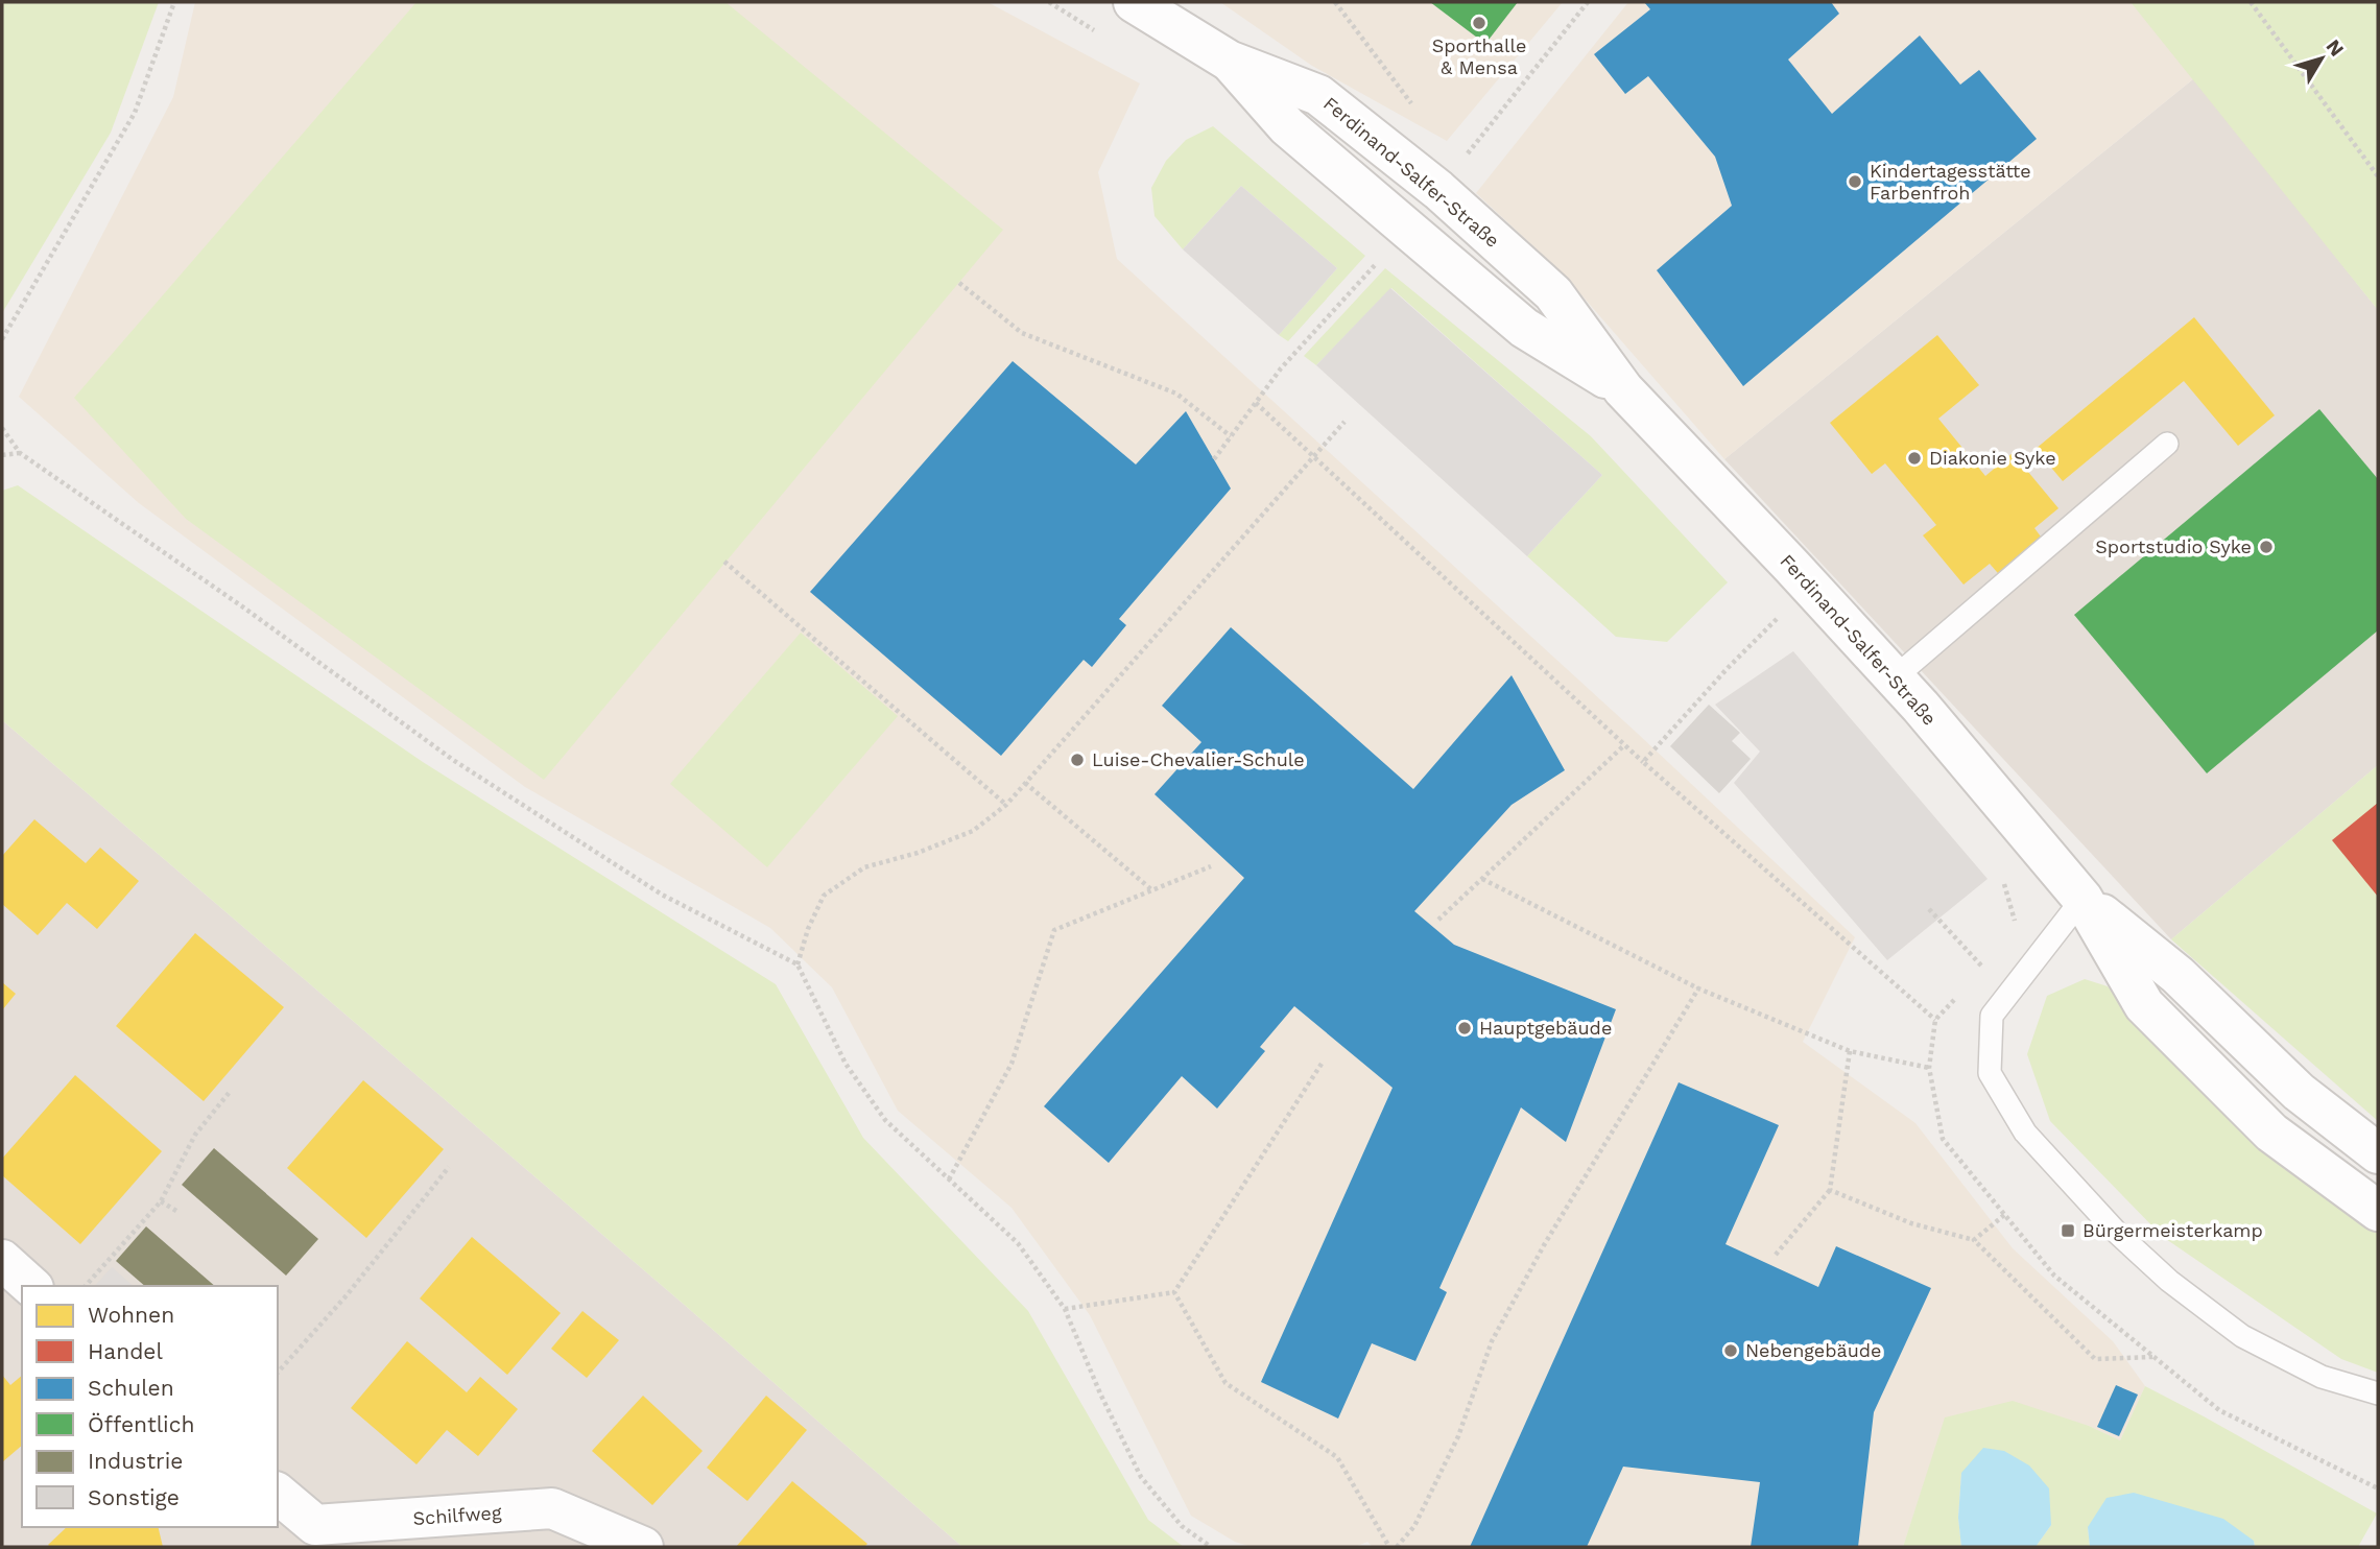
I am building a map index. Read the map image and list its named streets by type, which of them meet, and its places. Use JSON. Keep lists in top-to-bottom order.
{
  "streets": {
    "street": ["Ferdinand-Salfer-Straße", "Schilfweg"]
  },
  "places": {
    "other": [
      "Sporthalle & Mensa",
      "Kindertagesstätte Farbenfroh",
      "Diakonie Syke",
      "Sportstudio Syke",
      "Luise-Chevalier-Schule",
      "Hauptgebäude",
      "Nebengebäude"
    ],
    "transit": ["Bürgermeisterkamp"]
  },
  "legend": [
    "Wohnen",
    "Handel",
    "Schulen",
    "Öffentlich",
    "Industrie",
    "Sonstige"
  ],
  "north": "top right"
}
